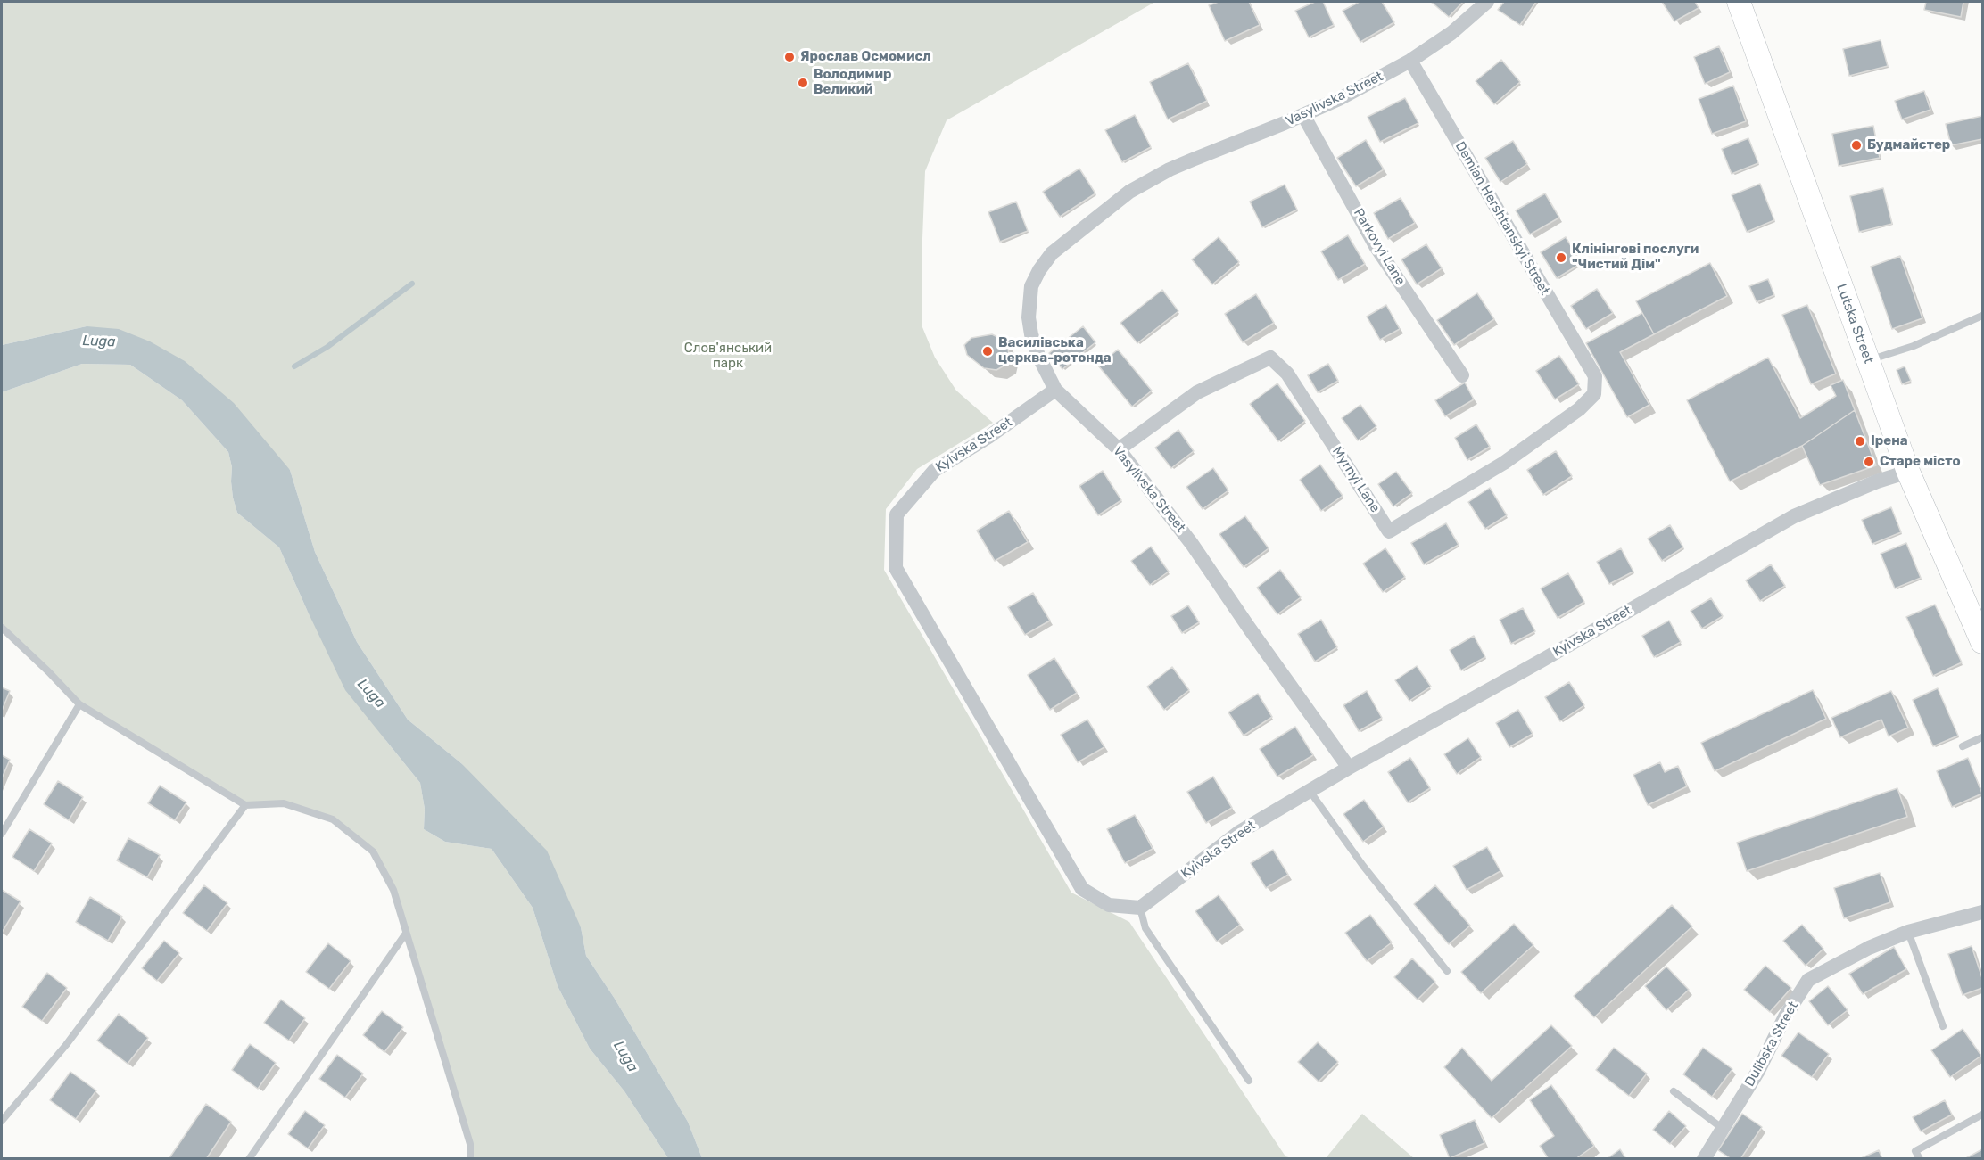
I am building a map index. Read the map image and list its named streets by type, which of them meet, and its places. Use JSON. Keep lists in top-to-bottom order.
{
  "streets": {
    "main road": ["Lutska Street"],
    "street": [
      "Vasylivska Street",
      "Demian Hershtanskyi Street",
      "Parkovyi Lane",
      "Kyivska Street",
      "Myrnyi Lane",
      "Dulibska Street"
    ]
  },
  "crossings": [
    ["Vasylivska Street", "Demian Hershtanskyi Street"],
    ["Vasylivska Street", "Parkovyi Lane"],
    ["Vasylivska Street", "Kyivska Street"],
    ["Vasylivska Street", "Myrnyi Lane"],
    ["Demian Hershtanskyi Street", "Myrnyi Lane"],
    ["Lutska Street", "Kyivska Street"]
  ],
  "water": ["Luga"],
  "parks": ["Слов'янський парк"],
  "places": [
    "Ярослав Осмомисл",
    "Володимир Великий",
    "Будмайстер",
    "Клінінгові послуги \"Чистий Дім\"",
    "Василівська церква-ротонда",
    "Ірена",
    "Старе місто"
  ]
}
